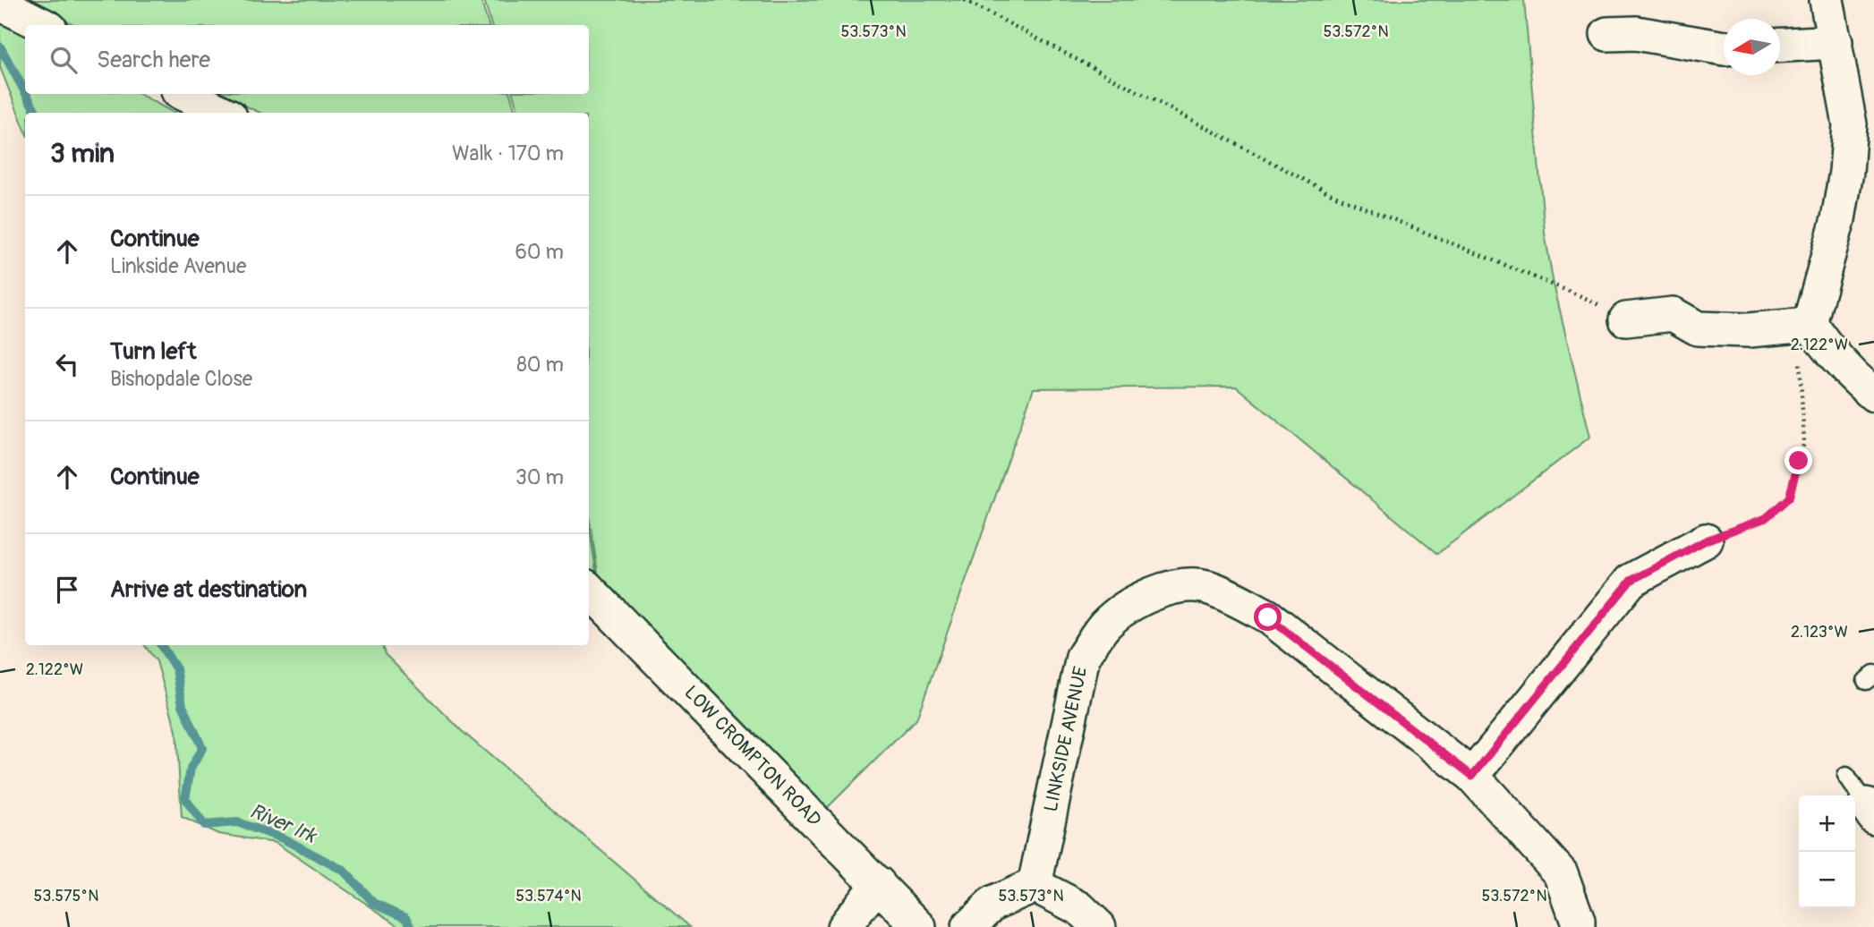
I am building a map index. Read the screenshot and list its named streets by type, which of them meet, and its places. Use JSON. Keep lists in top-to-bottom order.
{
  "streets": {
    "street": ["LINKSIDE AVENUE", "LOW CROMPTON ROAD"]
  },
  "water": ["River Irk"],
  "north": "left",
  "page": {
    "search": "Search here",
    "heading": ["3 min", "Walk · 170 m"],
    "list": [
      ["Continue", "Linkside Avenue", "60 m"],
      ["Turn left", "Bishopdale Close", "80 m"],
      ["Continue", "30 m"],
      "Arrive at destination"
    ],
    "map_buttons": ["+", "−"]
  },
  "coordinates": [
    "53.573°N",
    "53.572°N",
    "2.122°W",
    "2.123°W",
    "53.575°N",
    "53.574°N"
  ]
}
